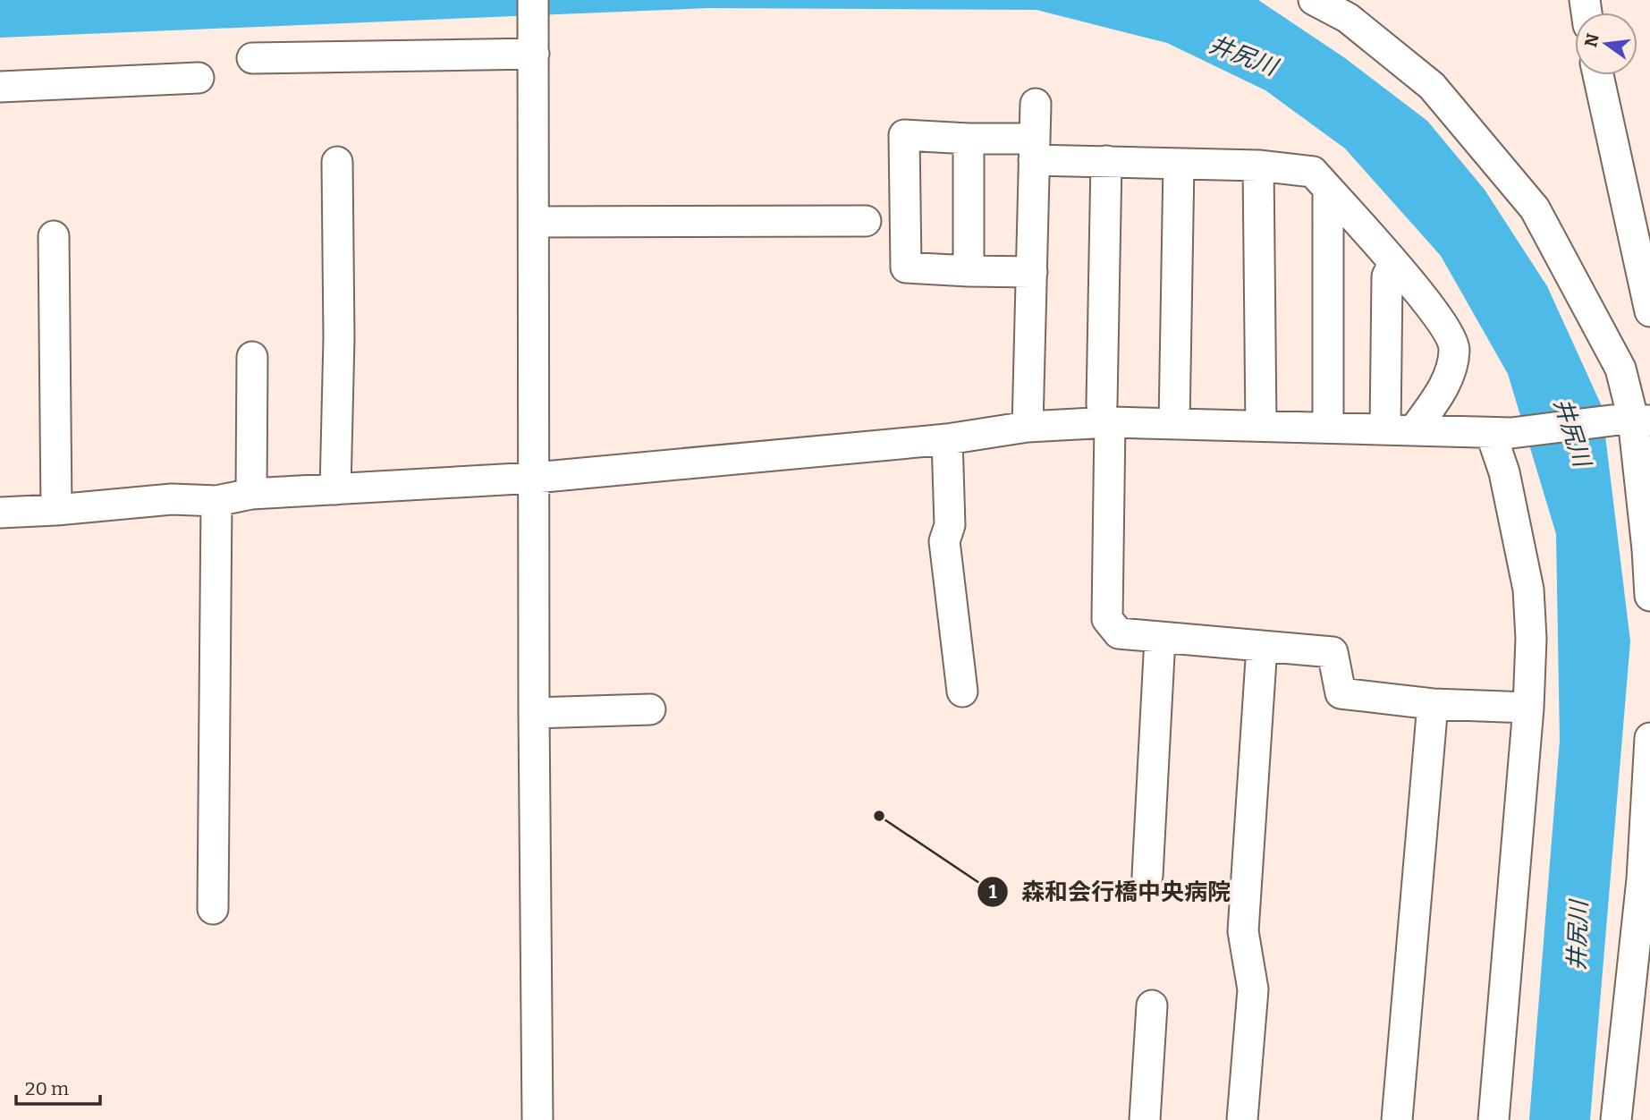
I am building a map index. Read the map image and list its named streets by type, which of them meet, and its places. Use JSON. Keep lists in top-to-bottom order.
{
  "water": ["井尻川"],
  "places": ["森和会行橋中央病院"],
  "scale_bar": "20 m",
  "north": "left"
}
